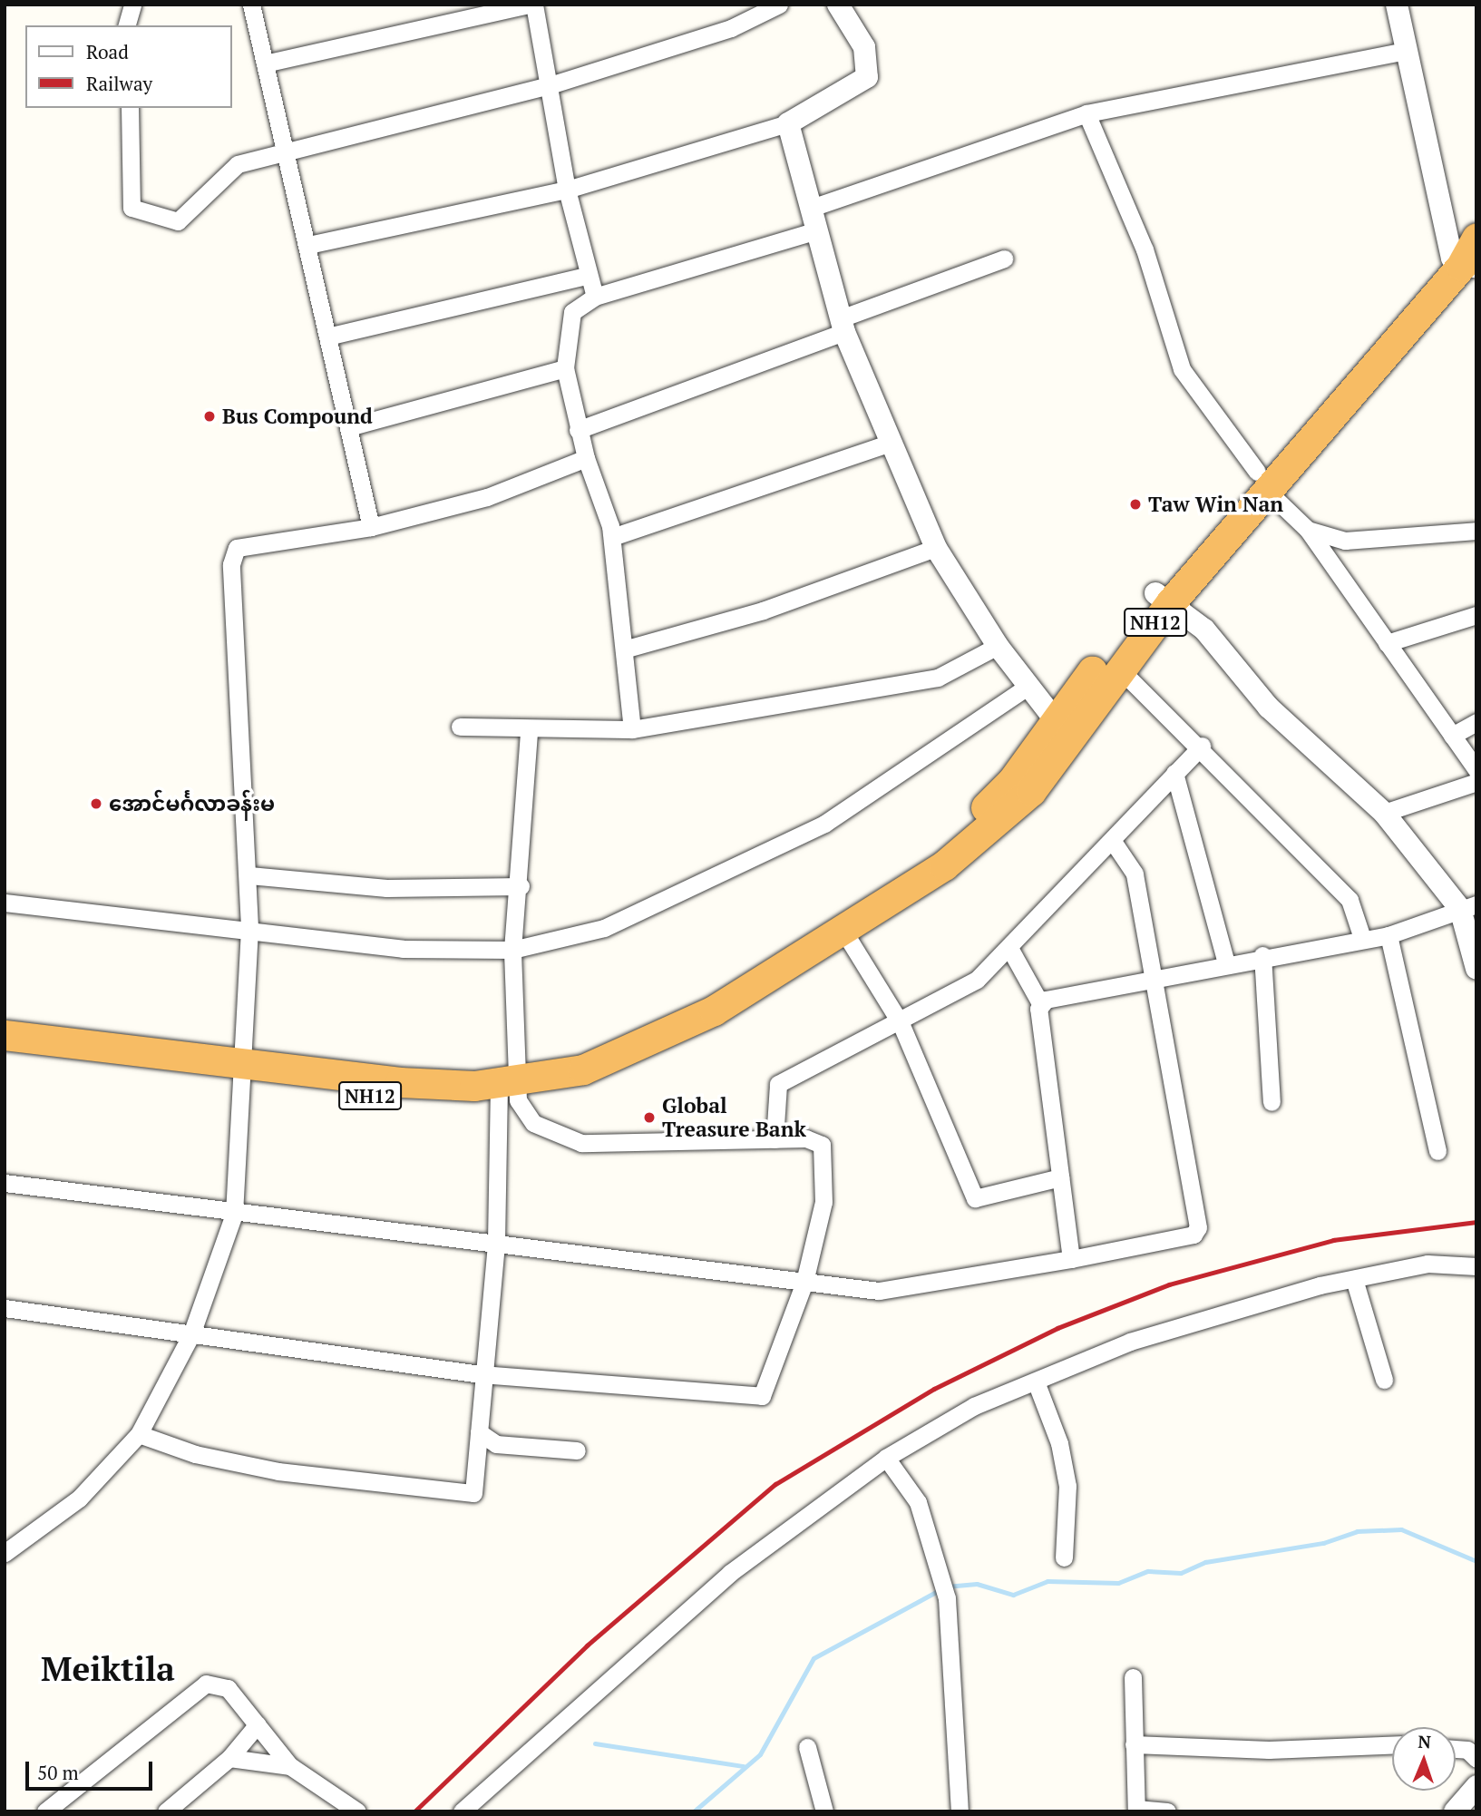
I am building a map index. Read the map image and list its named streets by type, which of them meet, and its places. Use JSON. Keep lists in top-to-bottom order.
{
  "streets": {
    "highway": ["NH12"]
  },
  "districts": ["Meiktila"],
  "places": [
    "Bus Compound",
    "Taw Win Nan",
    "အောင်မင်္ဂလာခန်းမ",
    "Global Treasure Bank"
  ],
  "legend": ["Road", "Railway"],
  "scale_bar": "50 m",
  "north": "top"
}
